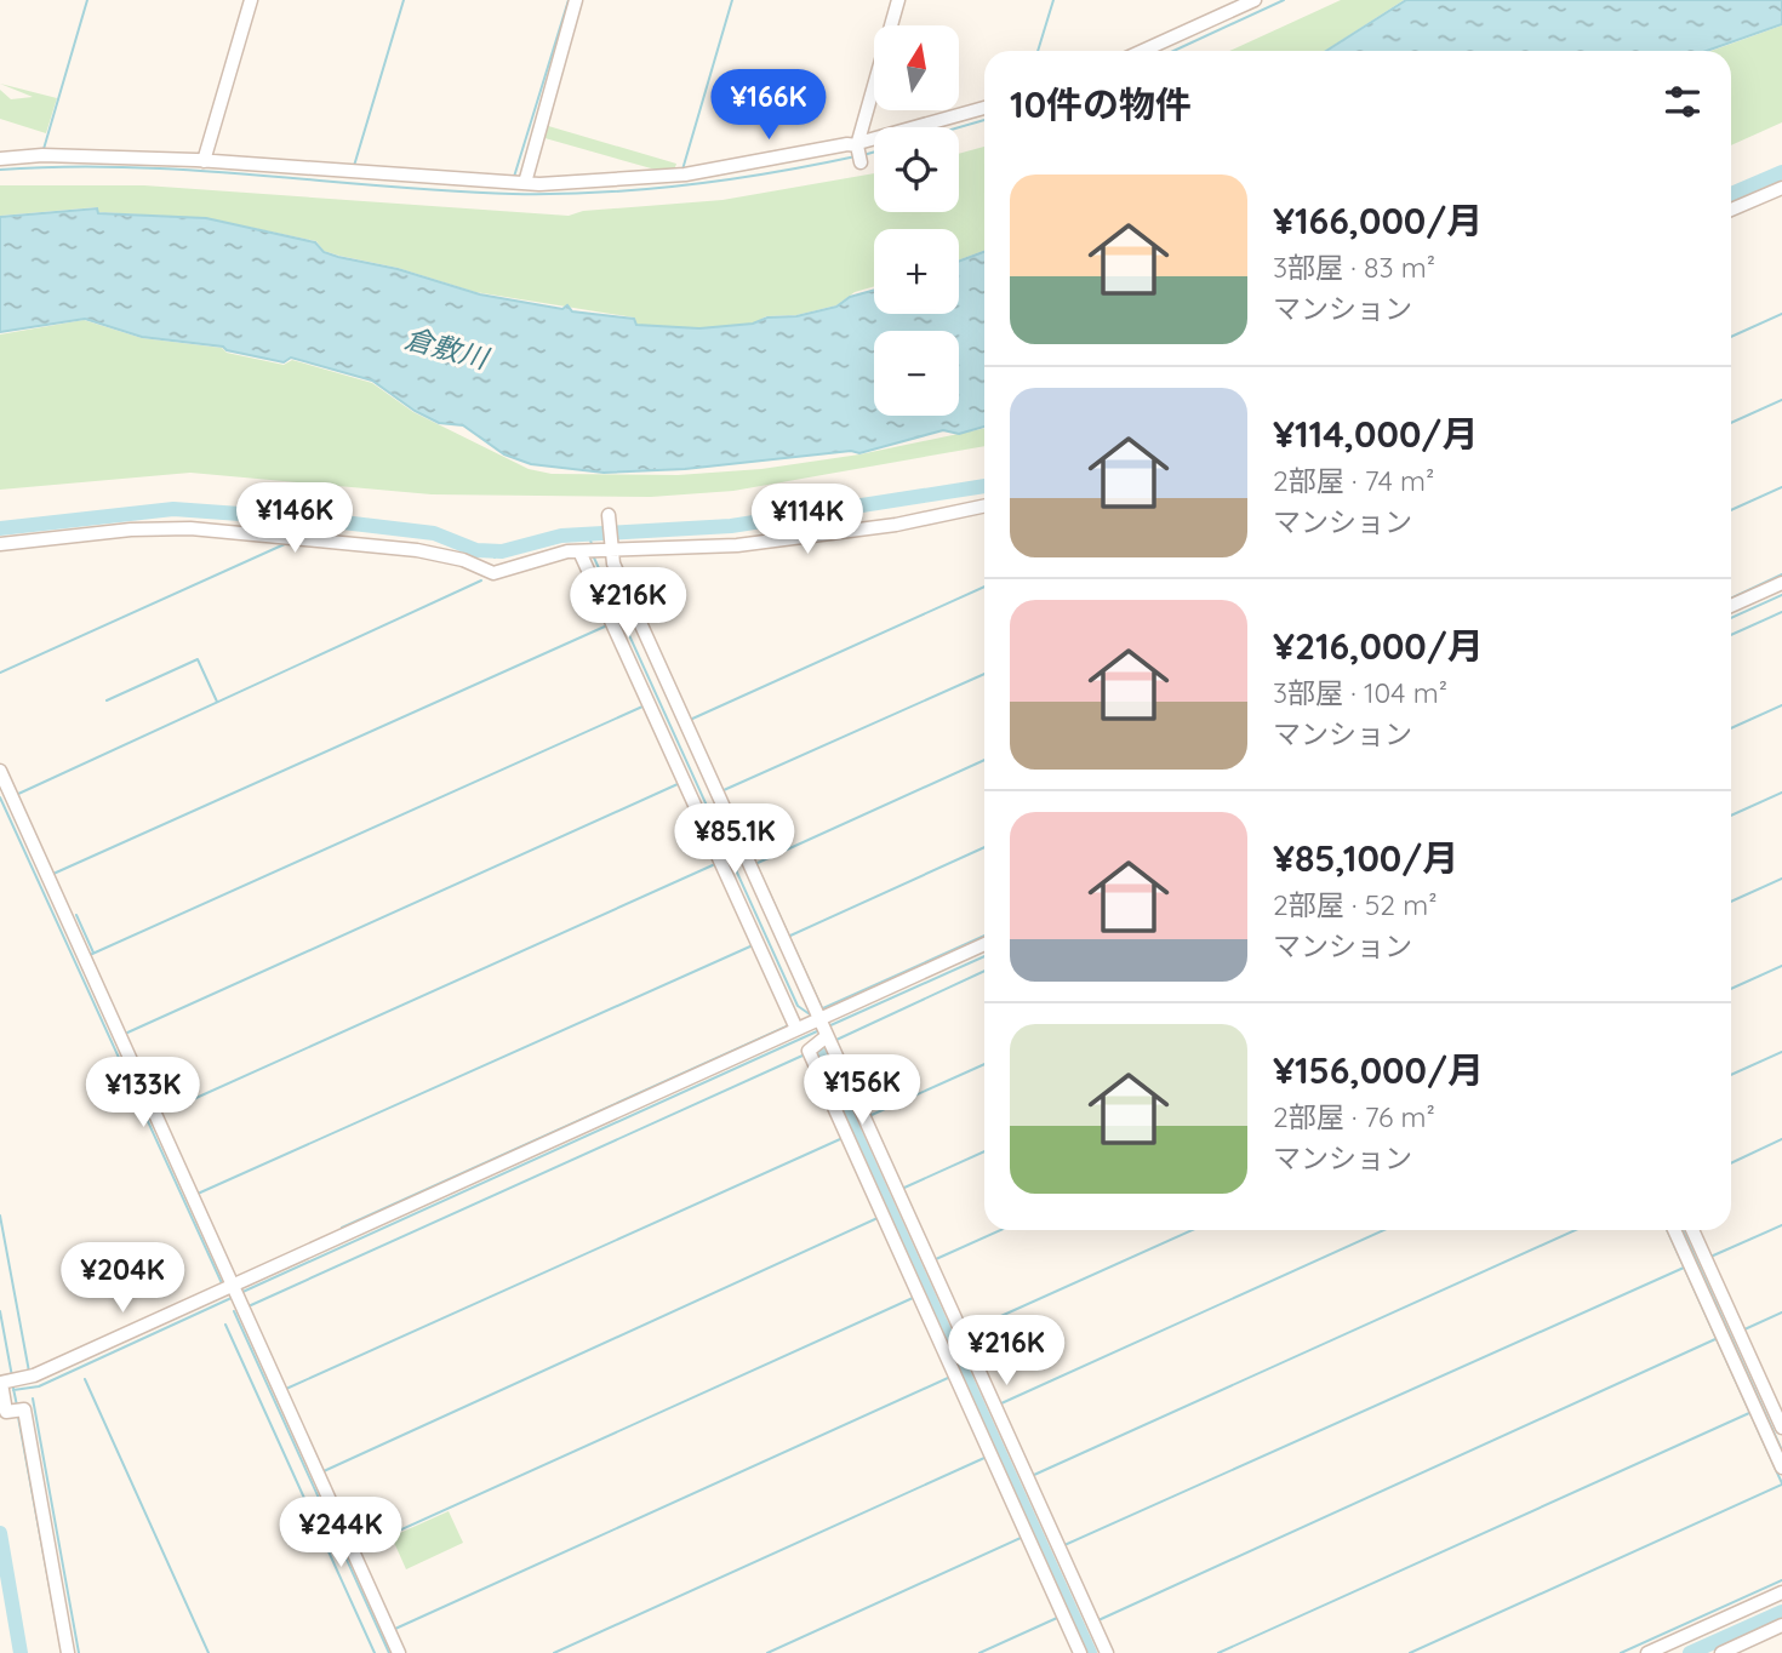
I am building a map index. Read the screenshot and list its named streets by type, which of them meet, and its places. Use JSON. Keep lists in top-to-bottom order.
{
  "water": ["倉敷川"],
  "north": "top",
  "page": {
    "map_buttons": ["+", "−"],
    "heading": "10件の物件",
    "price": [
      "¥166K",
      "¥146K",
      "¥114K",
      "¥216K",
      "¥85.1K",
      "¥156K",
      "¥133K",
      "¥204K",
      "¥216K",
      "¥244K"
    ],
    "list": [
      {
        "name": "¥166,000/月",
        "note": "3部屋 · 83 m² · マンション"
      },
      {
        "name": "¥114,000/月",
        "note": "2部屋 · 74 m² · マンション"
      },
      {
        "name": "¥216,000/月",
        "note": "3部屋 · 104 m² · マンション"
      },
      {
        "name": "¥85,100/月",
        "note": "2部屋 · 52 m² · マンション"
      },
      {
        "name": "¥156,000/月",
        "note": "2部屋 · 76 m² · マンション"
      }
    ]
  }
}
